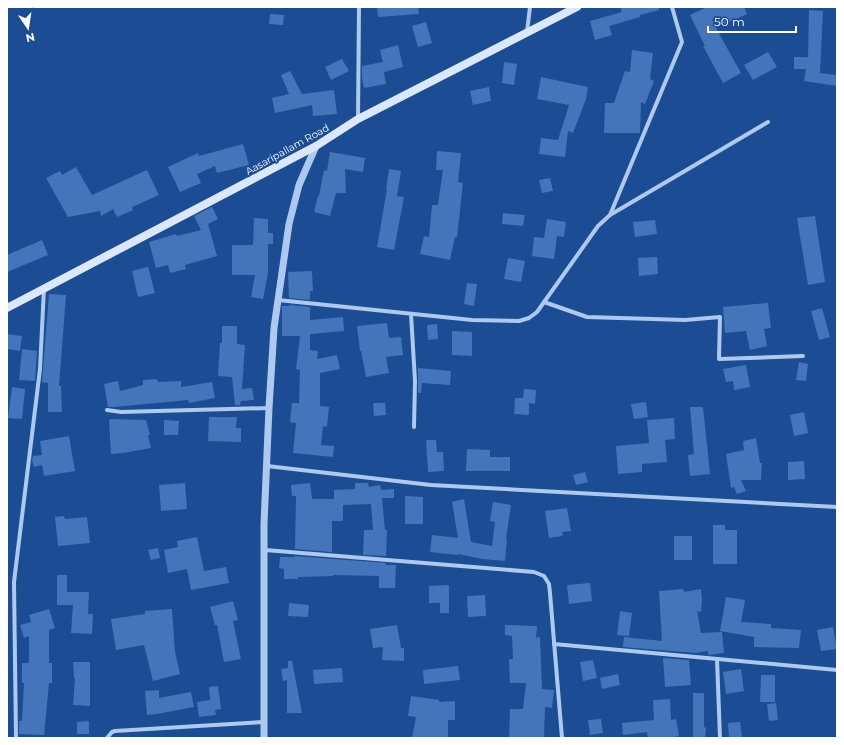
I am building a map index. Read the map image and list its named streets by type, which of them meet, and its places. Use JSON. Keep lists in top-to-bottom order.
{
  "streets": {
    "main road": ["Aasaripallam Road"]
  },
  "scale_bar": "50 m",
  "north": "bottom"
}
